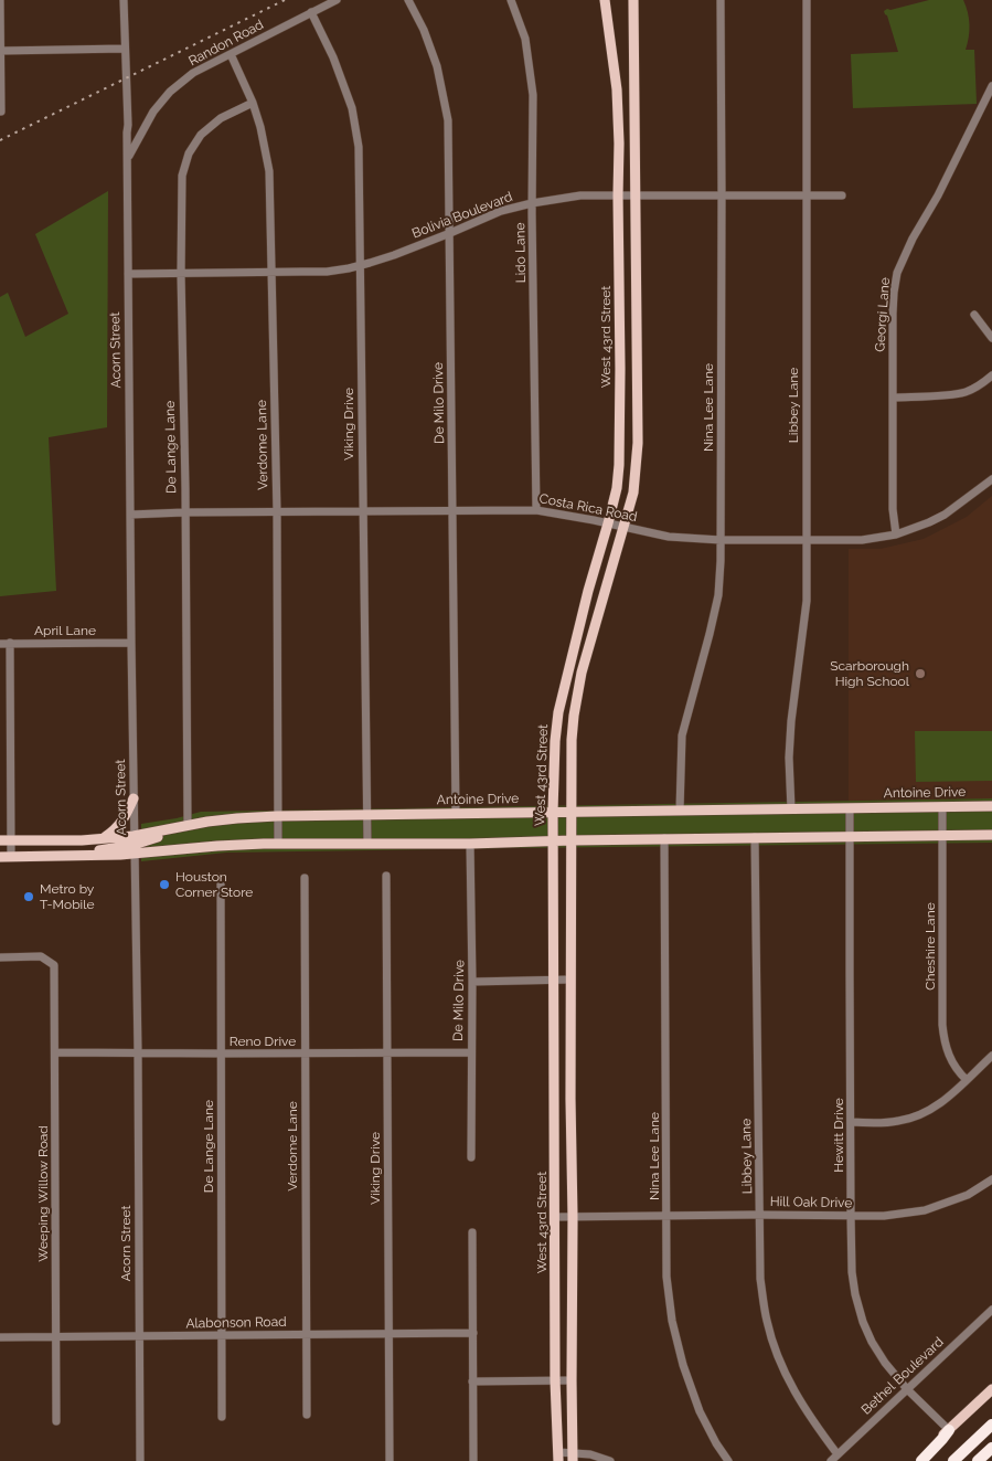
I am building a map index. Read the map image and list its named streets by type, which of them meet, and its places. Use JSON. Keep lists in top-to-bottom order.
{
  "streets": {
    "main road": ["West 43rd Street", "Antoine Drive"],
    "street": [
      "Randon Road",
      "Bolivia Boulevard",
      "Lido Lane",
      "Georgi Lane",
      "Acorn Street",
      "De Milo Drive",
      "Libbey Lane",
      "Nina Lee Lane",
      "Viking Drive",
      "Verdome Lane",
      "De Lange Lane",
      "Costa Rica Road",
      "April Lane",
      "Cheshire Lane",
      "Reno Drive",
      "Hewitt Drive",
      "Weeping Willow Road",
      "Hill Oak Drive",
      "Alabonson Road",
      "Bethel Boulevard"
    ]
  },
  "crossings": [
    ["Randon Road", "Acorn Street"],
    ["Randon Road", "Viking Drive"],
    ["Randon Road", "Verdome Lane"],
    ["Bolivia Boulevard", "Lido Lane"],
    ["Bolivia Boulevard", "West 43rd Street"],
    ["Bolivia Boulevard", "Acorn Street"],
    ["Bolivia Boulevard", "De Milo Drive"],
    ["Bolivia Boulevard", "Libbey Lane"],
    ["Bolivia Boulevard", "Nina Lee Lane"],
    ["Bolivia Boulevard", "Viking Drive"],
    ["Bolivia Boulevard", "Verdome Lane"],
    ["Bolivia Boulevard", "De Lange Lane"],
    ["Lido Lane", "Costa Rica Road"],
    ["Georgi Lane", "Costa Rica Road"],
    ["West 43rd Street", "Costa Rica Road"],
    ["West 43rd Street", "Antoine Drive"],
    ["West 43rd Street", "Hill Oak Drive"],
    ["Acorn Street", "Costa Rica Road"],
    ["Acorn Street", "April Lane"],
    ["Acorn Street", "Antoine Drive"],
    ["Acorn Street", "Reno Drive"],
    ["Acorn Street", "Alabonson Road"],
    ["De Milo Drive", "Costa Rica Road"],
    ["De Milo Drive", "Antoine Drive"],
    ["De Milo Drive", "Reno Drive"],
    ["Libbey Lane", "Costa Rica Road"],
    ["Libbey Lane", "Antoine Drive"],
    ["Libbey Lane", "Hill Oak Drive"],
    ["Libbey Lane", "Bethel Boulevard"],
    ["Nina Lee Lane", "Costa Rica Road"],
    ["Nina Lee Lane", "Antoine Drive"],
    ["Nina Lee Lane", "Hill Oak Drive"],
    ["Viking Drive", "Costa Rica Road"],
    ["Viking Drive", "Antoine Drive"],
    ["Viking Drive", "Reno Drive"],
    ["Viking Drive", "Alabonson Road"],
    ["Verdome Lane", "De Lange Lane"],
    ["Verdome Lane", "Costa Rica Road"],
    ["Verdome Lane", "Antoine Drive"],
    ["Verdome Lane", "Reno Drive"],
    ["Verdome Lane", "Alabonson Road"],
    ["De Lange Lane", "Costa Rica Road"],
    ["De Lange Lane", "Antoine Drive"],
    ["De Lange Lane", "Reno Drive"],
    ["De Lange Lane", "Alabonson Road"],
    ["Antoine Drive", "Cheshire Lane"],
    ["Antoine Drive", "Hewitt Drive"],
    ["Reno Drive", "Weeping Willow Road"],
    ["Hewitt Drive", "Hill Oak Drive"],
    ["Hewitt Drive", "Bethel Boulevard"],
    ["Weeping Willow Road", "Alabonson Road"]
  ],
  "places": ["Scarborough High School", "Houston Corner Store", "Metro by T-Mobile"]
}
